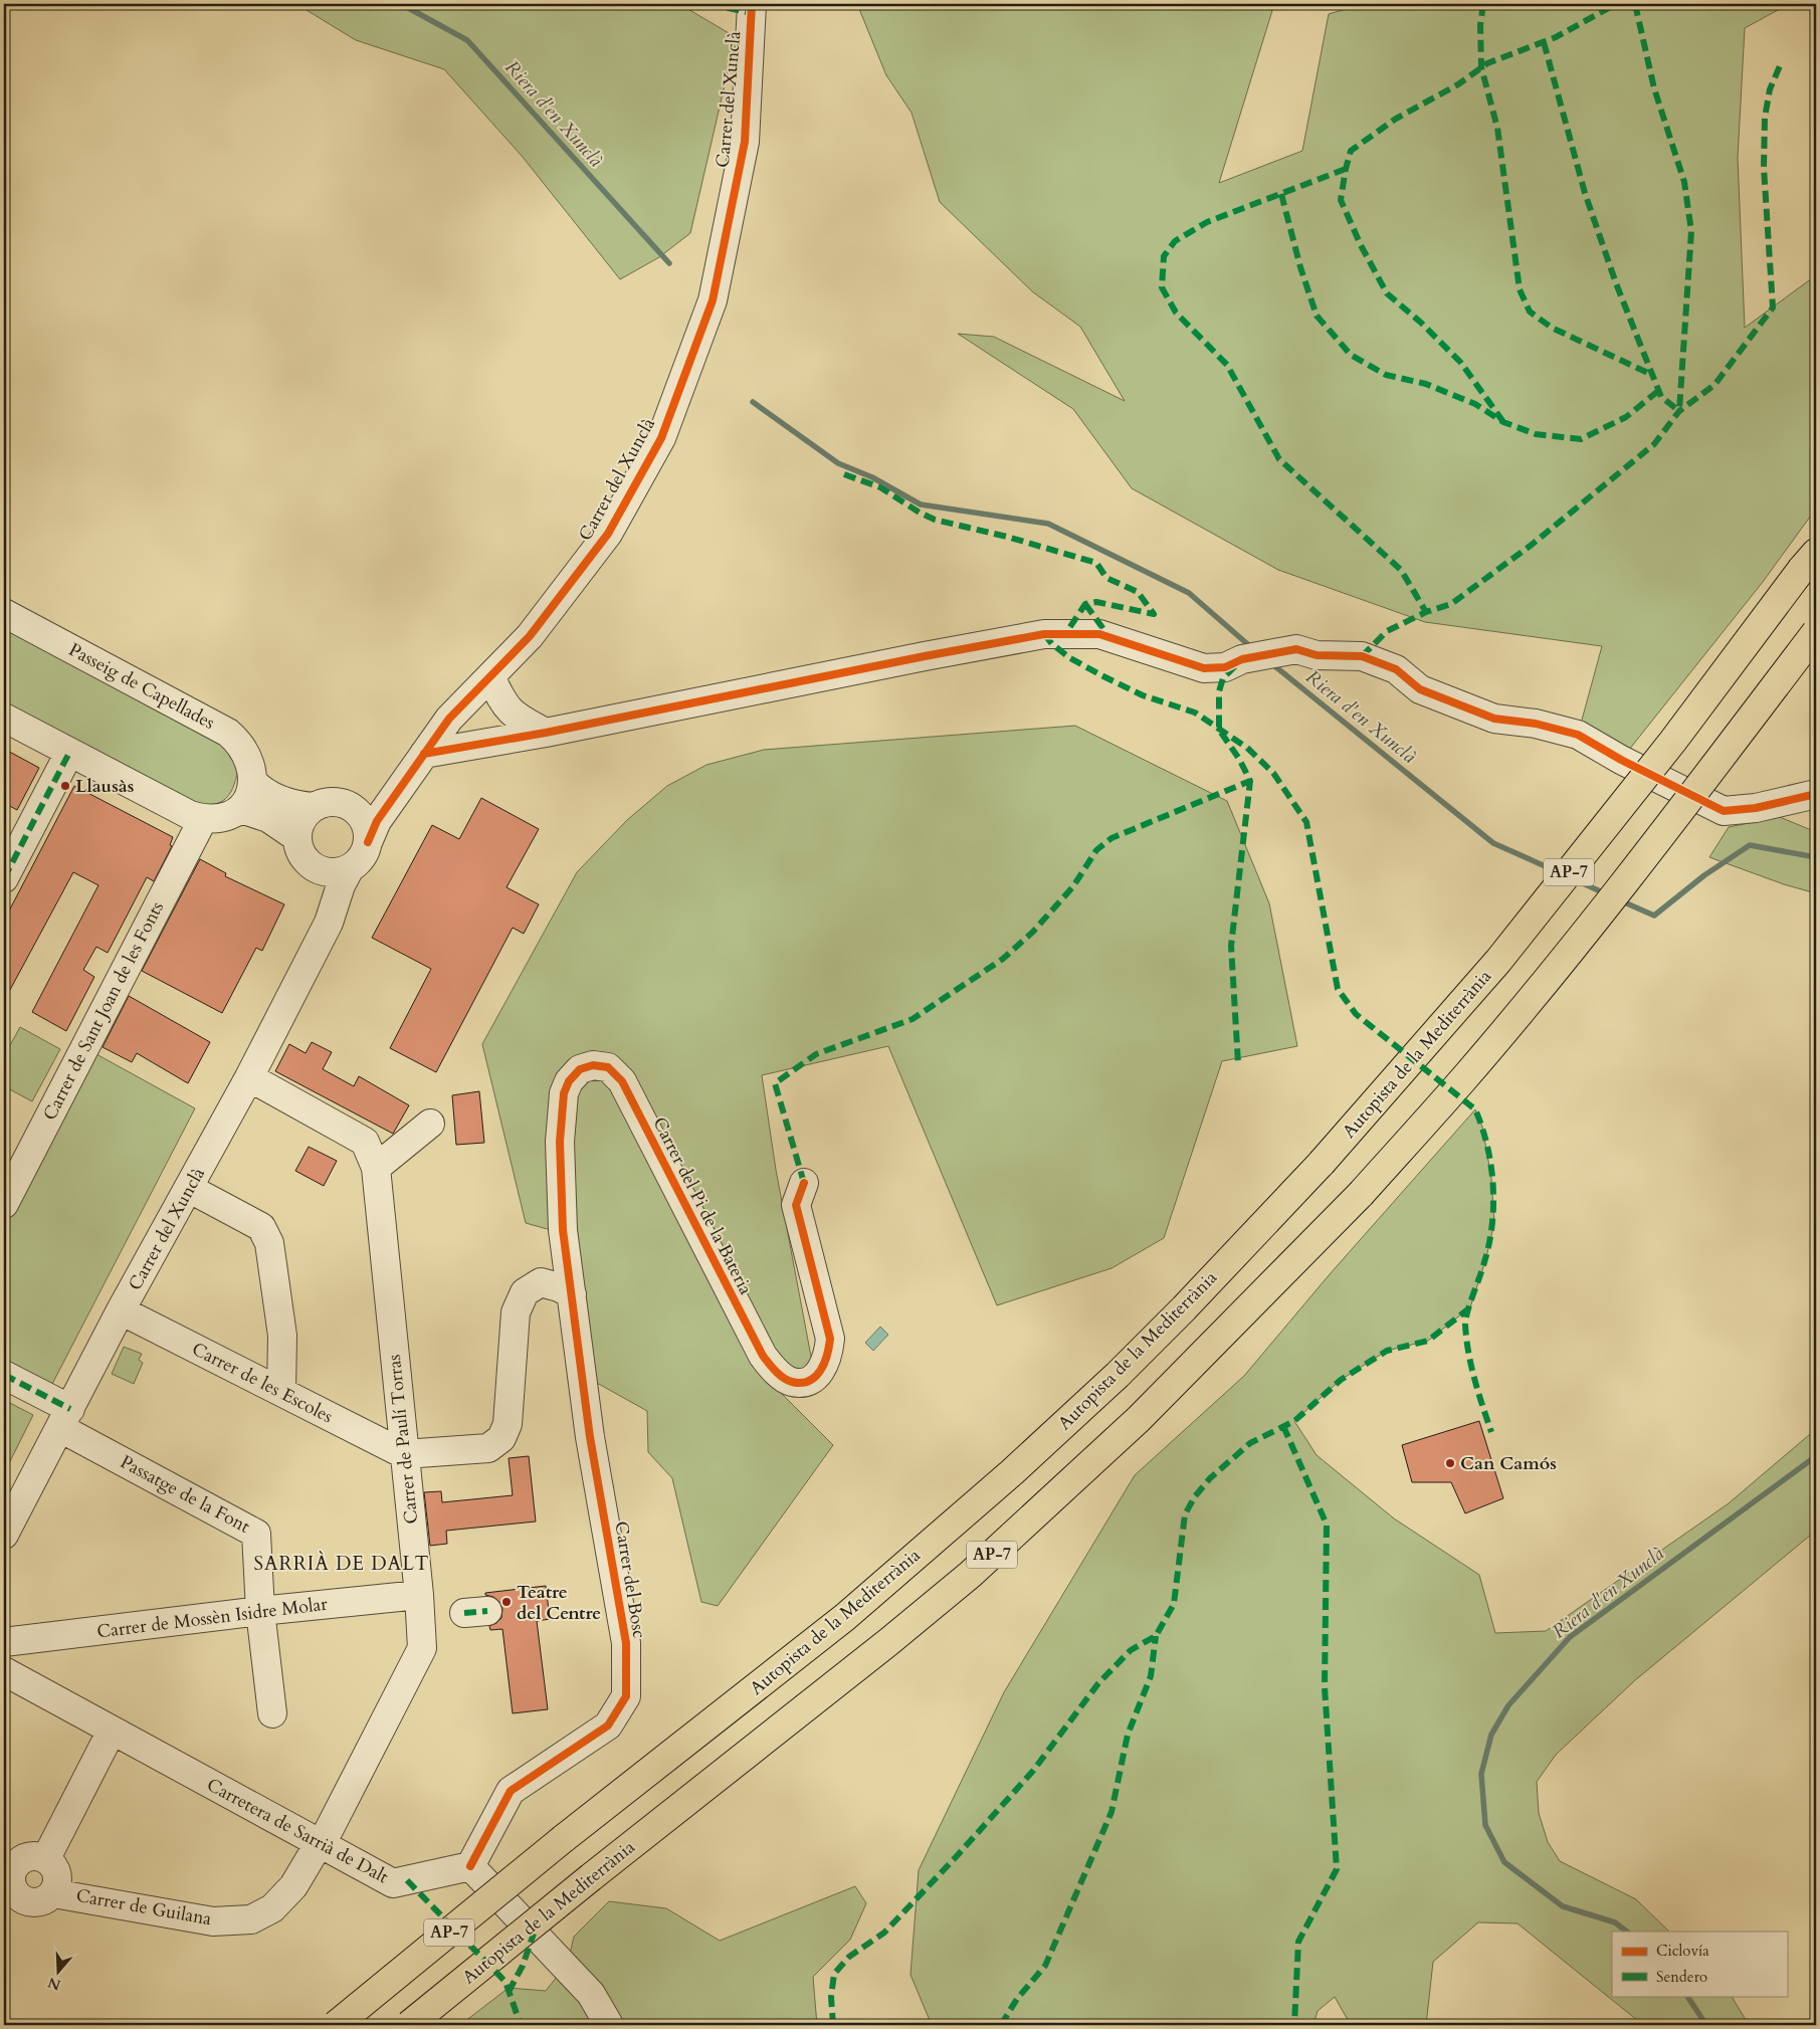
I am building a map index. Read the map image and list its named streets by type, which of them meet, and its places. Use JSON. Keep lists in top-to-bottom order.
{
  "streets": {
    "highway": ["AP-7", "Autopista de la Mediterrània"],
    "street": [
      "Carrer del Xunclà",
      "Passeig de Capellades",
      "Carrer de Sant Joan de les Fonts",
      "Carrer del Pi de la Bateria",
      "Carrer de les Escoles",
      "Carrer de Paulí Torras",
      "Passatge de la Font",
      "Carrer del Bosc",
      "Carrer de Mossèn Isidre Molar",
      "Carretera de Sarrià de Dalt",
      "Carrer de Guilana"
    ]
  },
  "crossings": [
    ["Carrer del Xunclà", "Carrer de les Escoles"],
    ["Carrer del Xunclà", "Carrer de Paulí Torras"],
    ["Carrer del Xunclà", "Passatge de la Font"],
    ["Carrer del Pi de la Bateria", "Carrer del Bosc"],
    ["Carrer de les Escoles", "Carrer de Paulí Torras"],
    ["Carrer de Paulí Torras", "Carrer de Mossèn Isidre Molar"],
    ["Carrer de Paulí Torras", "Carretera de Sarrià de Dalt"],
    ["Carrer de Paulí Torras", "Carrer de Guilana"],
    ["Passatge de la Font", "Carrer de Mossèn Isidre Molar"],
    ["Carrer del Bosc", "Carretera de Sarrià de Dalt"],
    ["Carretera de Sarrià de Dalt", "Carrer de Guilana"]
  ],
  "districts": ["SARRIÀ DE DALT"],
  "water": ["Riera d'en Xunclà"],
  "places": ["Llausàs", "Can Camós", "Teatre del Centre"],
  "legend": ["Ciclovía", "Sendero"],
  "north": "bottom"
}
